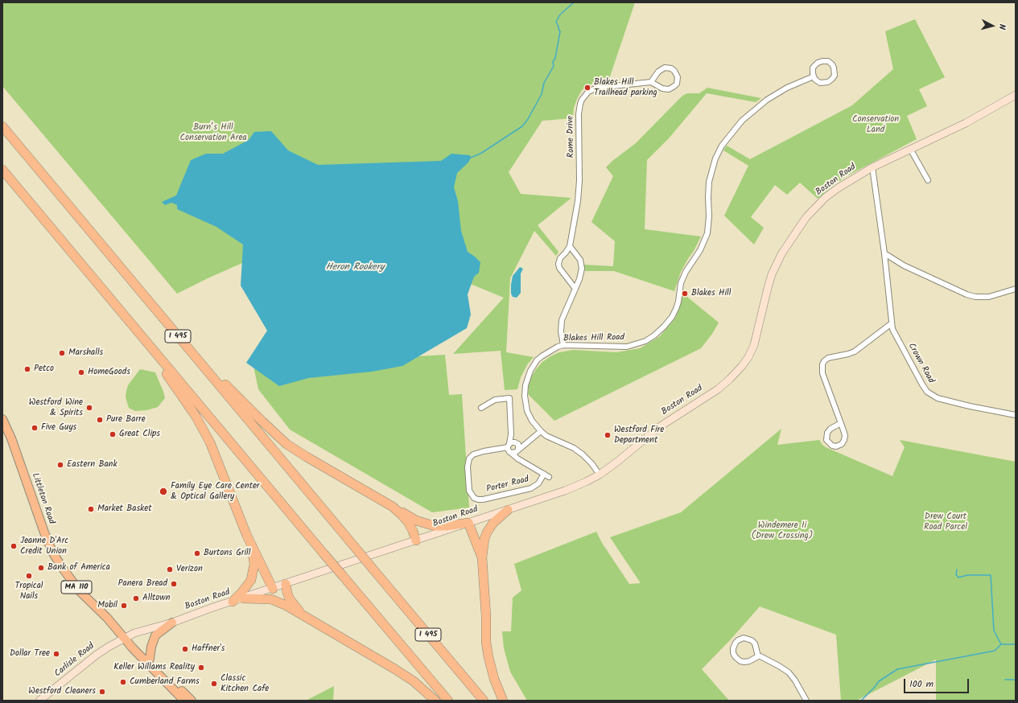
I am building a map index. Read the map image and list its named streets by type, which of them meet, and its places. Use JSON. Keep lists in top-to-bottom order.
{
  "streets": {
    "highway": ["I 495"],
    "main road": [
      "Boston Road",
      "Littleton Road",
      "MA 110",
      "Carlisle Road"
    ],
    "street": [
      "Rome Drive",
      "Blakes Hill Road",
      "Crown Road",
      "Porter Road"
    ]
  },
  "crossings": [
    ["Boston Road", "Blakes Hill Road"],
    ["Boston Road", "Crown Road"],
    ["Boston Road", "Littleton Road"],
    ["Boston Road", "Carlisle Road"],
    ["Blakes Hill Road", "Porter Road"],
    ["Littleton Road", "Carlisle Road"]
  ],
  "water": ["Heron Rookery"],
  "parks": [
    "Conservation Land",
    "Burn’s Hill Conservation Area",
    "Drew Court Road Parcel",
    "Windemere Ii (Drew Crossing)"
  ],
  "places": [
    "Blakes Hill Trailhead parking",
    "Blakes Hill",
    "Marshalls",
    "Petco",
    "HomeGoods",
    "Westford Wine & Spirits",
    "Pure Barre",
    "Five Guys",
    "Great Clips",
    "Westford Fire Department",
    "Eastern Bank",
    "Family Eye Care Center & Optical Gallery",
    "Market Basket",
    "Jeanne D'Arc Credit Union",
    "Burtons Grill",
    "Bank of America",
    "Verizon",
    "Tropical Nails",
    "Panera Bread",
    "Alltown",
    "Mobil",
    "Haffner's",
    "Dollar Tree",
    "Keller Willams Reality",
    "Cumberland Farms",
    "Classic Kitchen Cafe",
    "Westford Cleaners"
  ],
  "scale_bar": "100 m",
  "north": "right"
}
